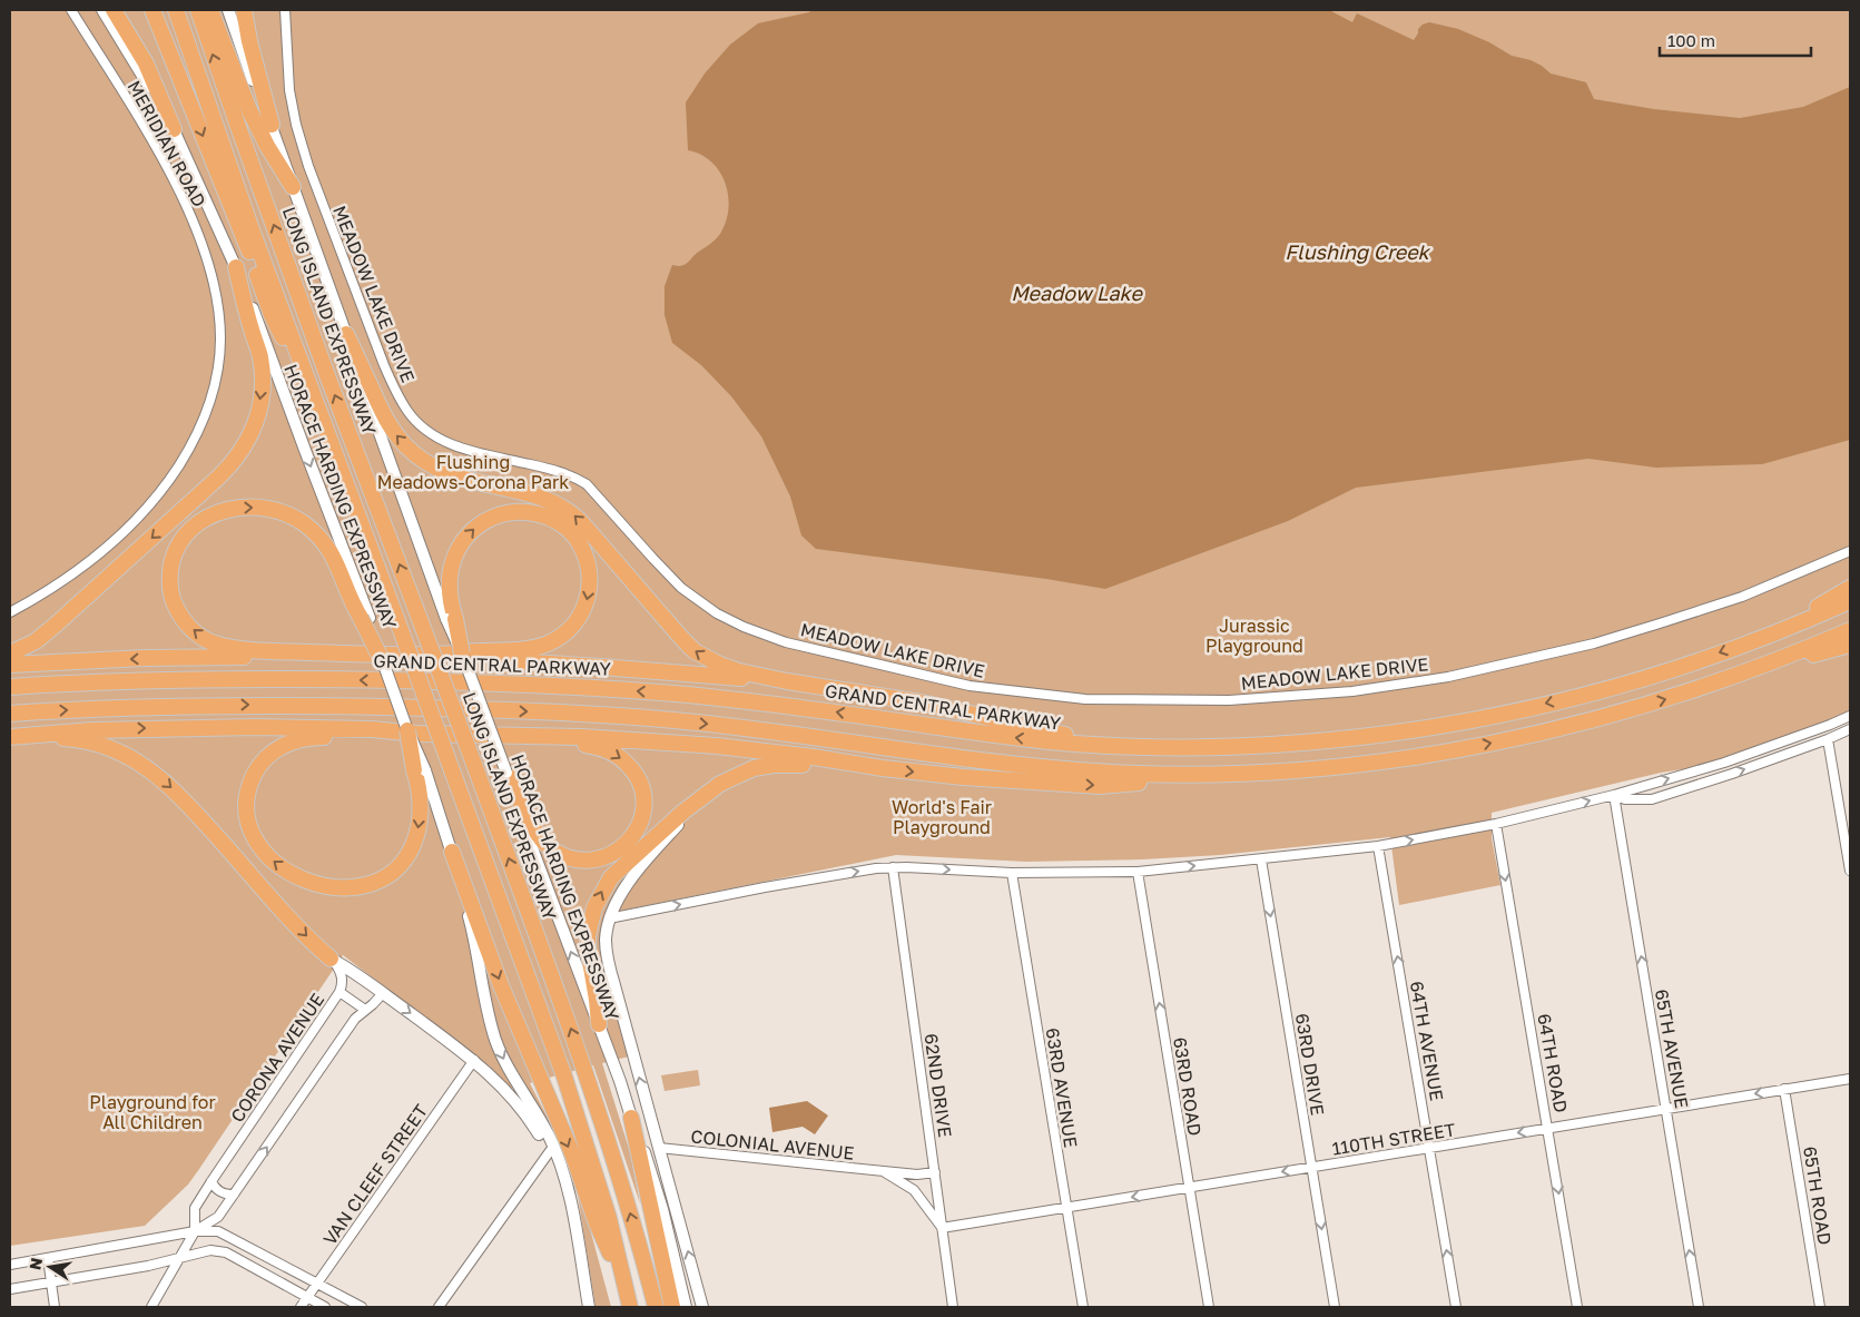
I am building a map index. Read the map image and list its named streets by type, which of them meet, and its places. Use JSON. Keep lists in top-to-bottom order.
{
  "streets": {
    "highway": ["LONG ISLAND EXPRESSWAY", "GRAND CENTRAL PARKWAY"],
    "main road": ["HORACE HARDING EXPRESSWAY"],
    "street": [
      "MERIDIAN ROAD",
      "MEADOW LAKE DRIVE",
      "64TH AVENUE",
      "65TH AVENUE",
      "CORONA AVENUE",
      "64TH ROAD",
      "63RD DRIVE",
      "62ND DRIVE",
      "63RD ROAD",
      "63RD AVENUE",
      "110TH STREET",
      "COLONIAL AVENUE",
      "VAN CLEEF STREET",
      "65TH ROAD"
    ]
  },
  "crossings": [
    ["HORACE HARDING EXPRESSWAY", "COLONIAL AVENUE"],
    ["64TH AVENUE", "110TH STREET"],
    ["65TH AVENUE", "110TH STREET"],
    ["64TH ROAD", "110TH STREET"],
    ["63RD DRIVE", "110TH STREET"],
    ["62ND DRIVE", "110TH STREET"],
    ["62ND DRIVE", "COLONIAL AVENUE"],
    ["63RD ROAD", "110TH STREET"],
    ["63RD AVENUE", "110TH STREET"],
    ["110TH STREET", "COLONIAL AVENUE"],
    ["110TH STREET", "65TH ROAD"]
  ],
  "one_way": [
    "64TH AVENUE",
    "65TH AVENUE",
    "64TH ROAD",
    "63RD DRIVE",
    "63RD ROAD",
    "110TH STREET"
  ],
  "water": ["Flushing Creek", "Meadow Lake"],
  "parks": [
    "Flushing Meadows-Corona Park",
    "Jurassic Playground",
    "World's Fair Playground",
    "Playground for All Children"
  ],
  "scale_bar": "100 m",
  "north": "left"
}
